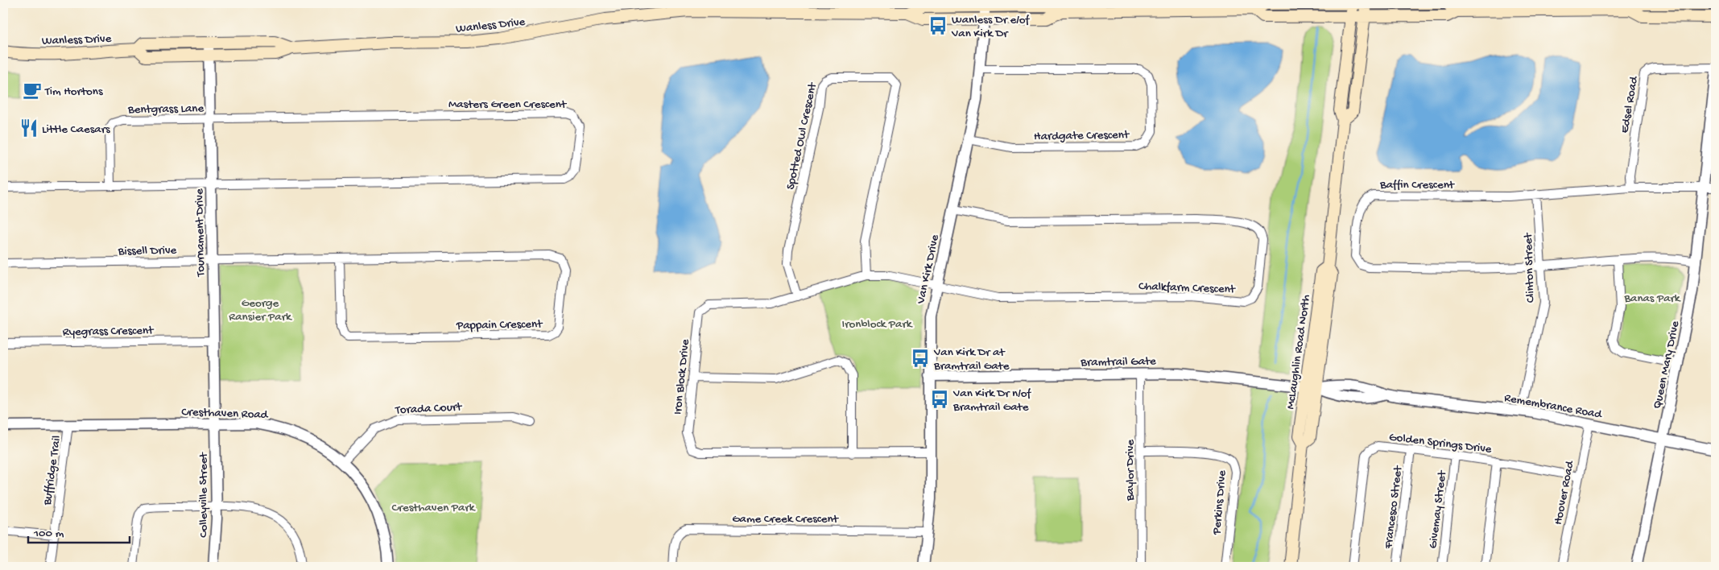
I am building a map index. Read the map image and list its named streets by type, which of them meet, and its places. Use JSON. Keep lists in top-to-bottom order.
{
  "streets": {
    "main road": ["Wanless Drive", "McLaughlin Road North"],
    "street": [
      "Masters Green Crescent",
      "Edsel Road",
      "Bentgrass Lane",
      "Hardgate Crescent",
      "Spotted Owl Crescent",
      "Baffin Crescent",
      "Tournament Drive",
      "Bissell Drive",
      "Clinton Street",
      "Van Kirk Drive",
      "Chalkfarm Crescent",
      "Pappain Crescent",
      "Ryegrass Crescent",
      "Bramtrail Gate",
      "Queen Mary Drive",
      "Iron Block Drive",
      "Remembrance Road",
      "Torada Court",
      "Cresthaven Road",
      "Golden Springs Drive",
      "Buffridge Trail",
      "Baylor Drive",
      "Hoover Road",
      "Colleyville Street",
      "Perkins Drive",
      "Francesco Street",
      "Givemay Street",
      "Game Creek Crescent"
    ]
  },
  "crossings": [
    ["Wanless Drive", "Tournament Drive"],
    ["Wanless Drive", "Van Kirk Drive"],
    ["Wanless Drive", "McLaughlin Road North"],
    ["Masters Green Crescent", "Bentgrass Lane"],
    ["Masters Green Crescent", "Tournament Drive"],
    ["Edsel Road", "Baffin Crescent"],
    ["Edsel Road", "Queen Mary Drive"],
    ["Bentgrass Lane", "Tournament Drive"],
    ["Hardgate Crescent", "Van Kirk Drive"],
    ["Spotted Owl Crescent", "Iron Block Drive"],
    ["Baffin Crescent", "Clinton Street"],
    ["Baffin Crescent", "Queen Mary Drive"],
    ["Tournament Drive", "Bissell Drive"],
    ["Tournament Drive", "Ryegrass Crescent"],
    ["Tournament Drive", "Cresthaven Road"],
    ["Tournament Drive", "Colleyville Street"],
    ["Bissell Drive", "Pappain Crescent"],
    ["Clinton Street", "Remembrance Road"],
    ["Van Kirk Drive", "Chalkfarm Crescent"],
    ["Van Kirk Drive", "Bramtrail Gate"],
    ["Van Kirk Drive", "Iron Block Drive"],
    ["Van Kirk Drive", "Game Creek Crescent"],
    ["Chalkfarm Crescent", "Iron Block Drive"],
    ["McLaughlin Road North", "Bramtrail Gate"],
    ["McLaughlin Road North", "Remembrance Road"],
    ["Bramtrail Gate", "Remembrance Road"],
    ["Bramtrail Gate", "Baylor Drive"],
    ["Queen Mary Drive", "Remembrance Road"],
    ["Remembrance Road", "Hoover Road"],
    ["Torada Court", "Cresthaven Road"],
    ["Cresthaven Road", "Buffridge Trail"],
    ["Cresthaven Road", "Colleyville Street"],
    ["Golden Springs Drive", "Hoover Road"],
    ["Golden Springs Drive", "Francesco Street"],
    ["Golden Springs Drive", "Givemay Street"],
    ["Baylor Drive", "Perkins Drive"]
  ],
  "parks": [
    "Banas Park",
    "George Ransier Park",
    "Ironblock Park",
    "Cresthaven Park"
  ],
  "places": {
    "bus stop": ["Wanless Dr e/of Van Kirk Dr", "Van Kirk Dr at Bramtrail Gate", "Van Kirk Dr n/of Bramtrail Gate"],
    "cafe": ["Tim Hortons"],
    "restaurant": ["Little Caesars"]
  },
  "scale_bar": "100 m"
}
